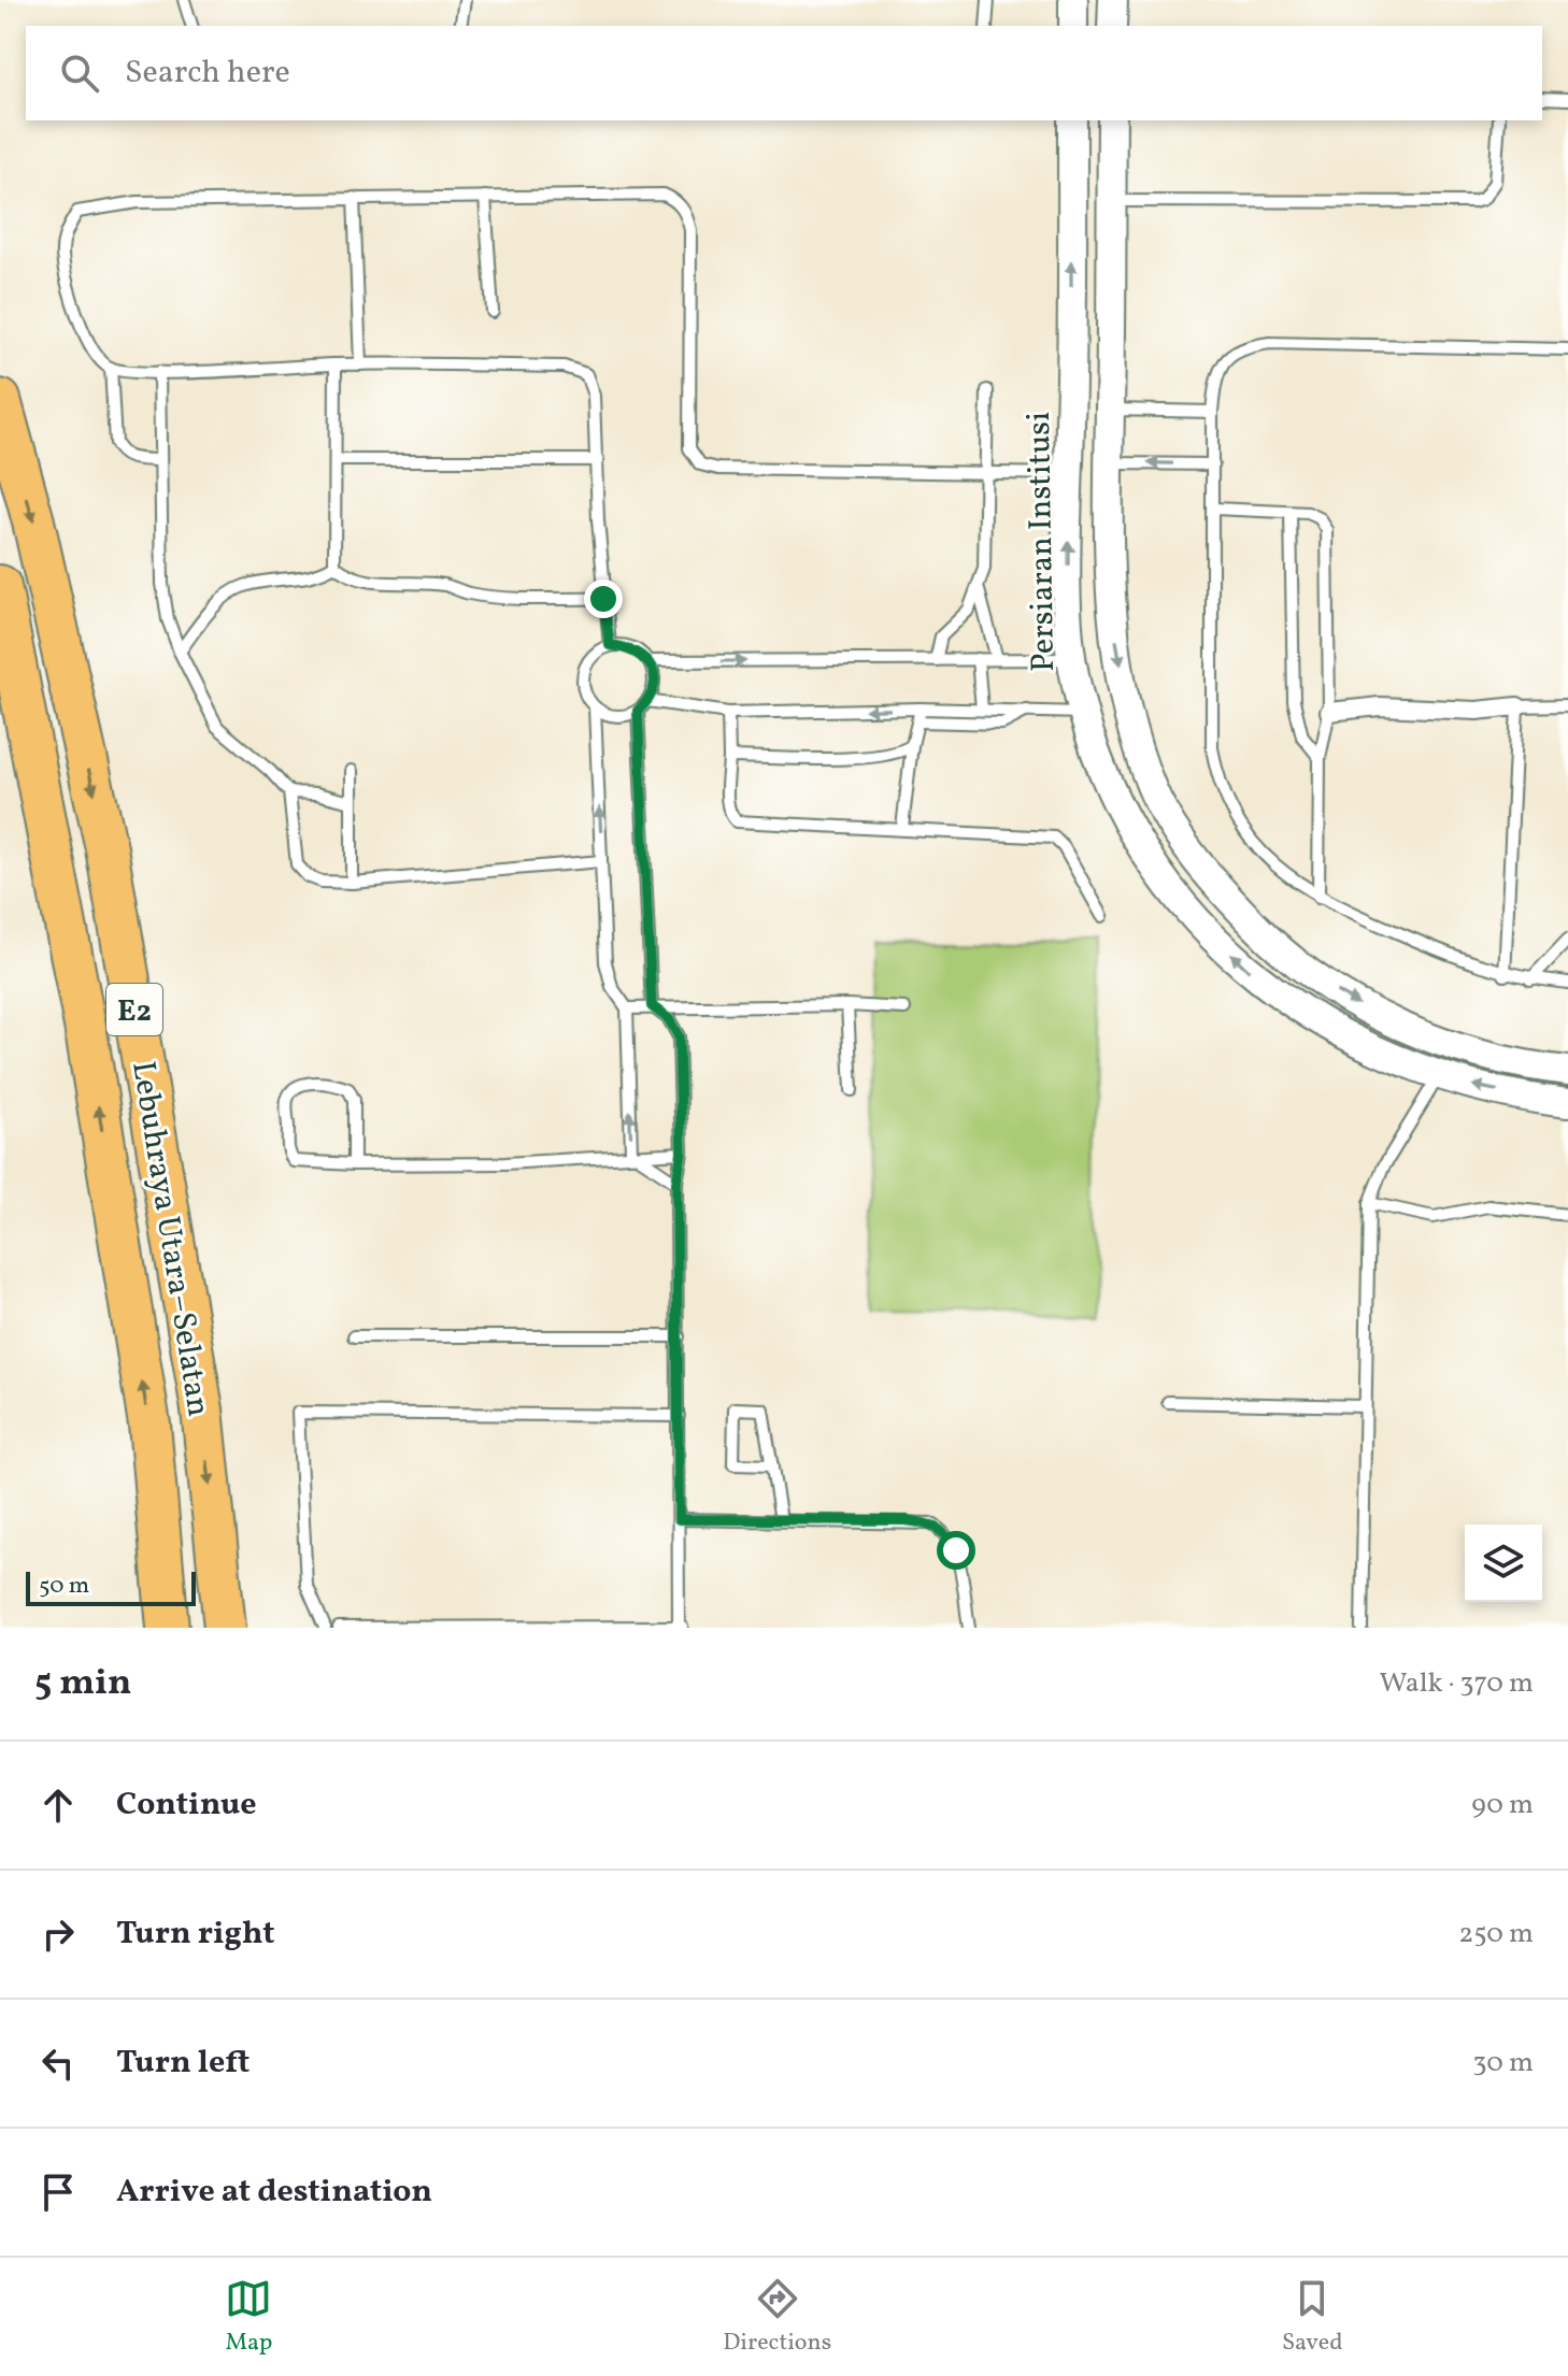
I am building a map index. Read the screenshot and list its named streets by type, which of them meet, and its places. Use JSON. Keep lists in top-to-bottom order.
{
  "streets": {
    "highway": ["E2", "Lebuhraya Utara–Selatan"],
    "street": ["Persiaran Institusi"]
  },
  "one_way": ["Persiaran Institusi"],
  "scale_bar": "50 m",
  "page": {
    "search": "Search here",
    "scale": "50 m",
    "heading": ["5 min", "Walk · 370 m"],
    "list": [
      ["Continue", "90 m"],
      ["Turn right", "250 m"],
      ["Turn left", "30 m"],
      "Arrive at destination"
    ],
    "nav": ["Map", "Directions", "Saved"]
  }
}
